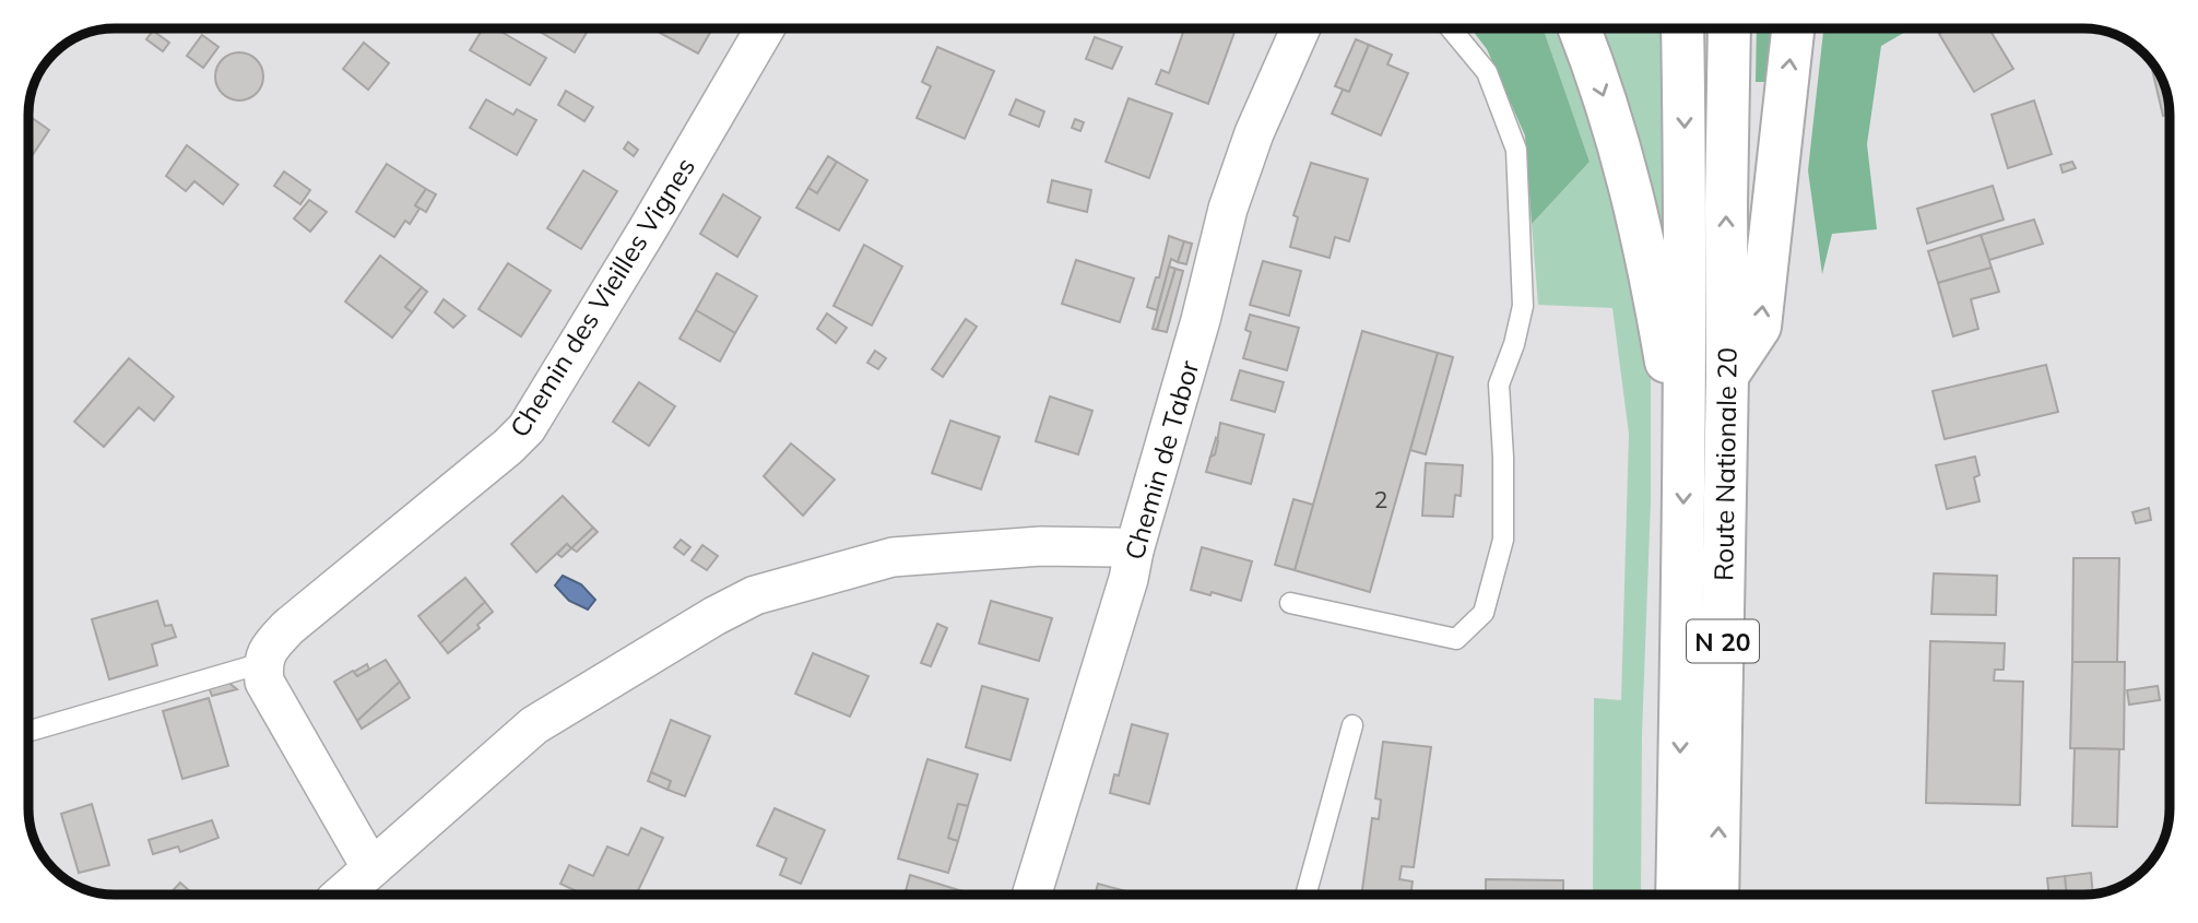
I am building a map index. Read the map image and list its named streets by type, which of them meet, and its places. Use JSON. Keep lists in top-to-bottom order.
{
  "streets": {
    "main road": ["Route Nationale 20", "N 20"],
    "street": ["Chemin des Vieilles Vignes", "Chemin de Tabor"]
  },
  "house_numbers": ["2"]
}
